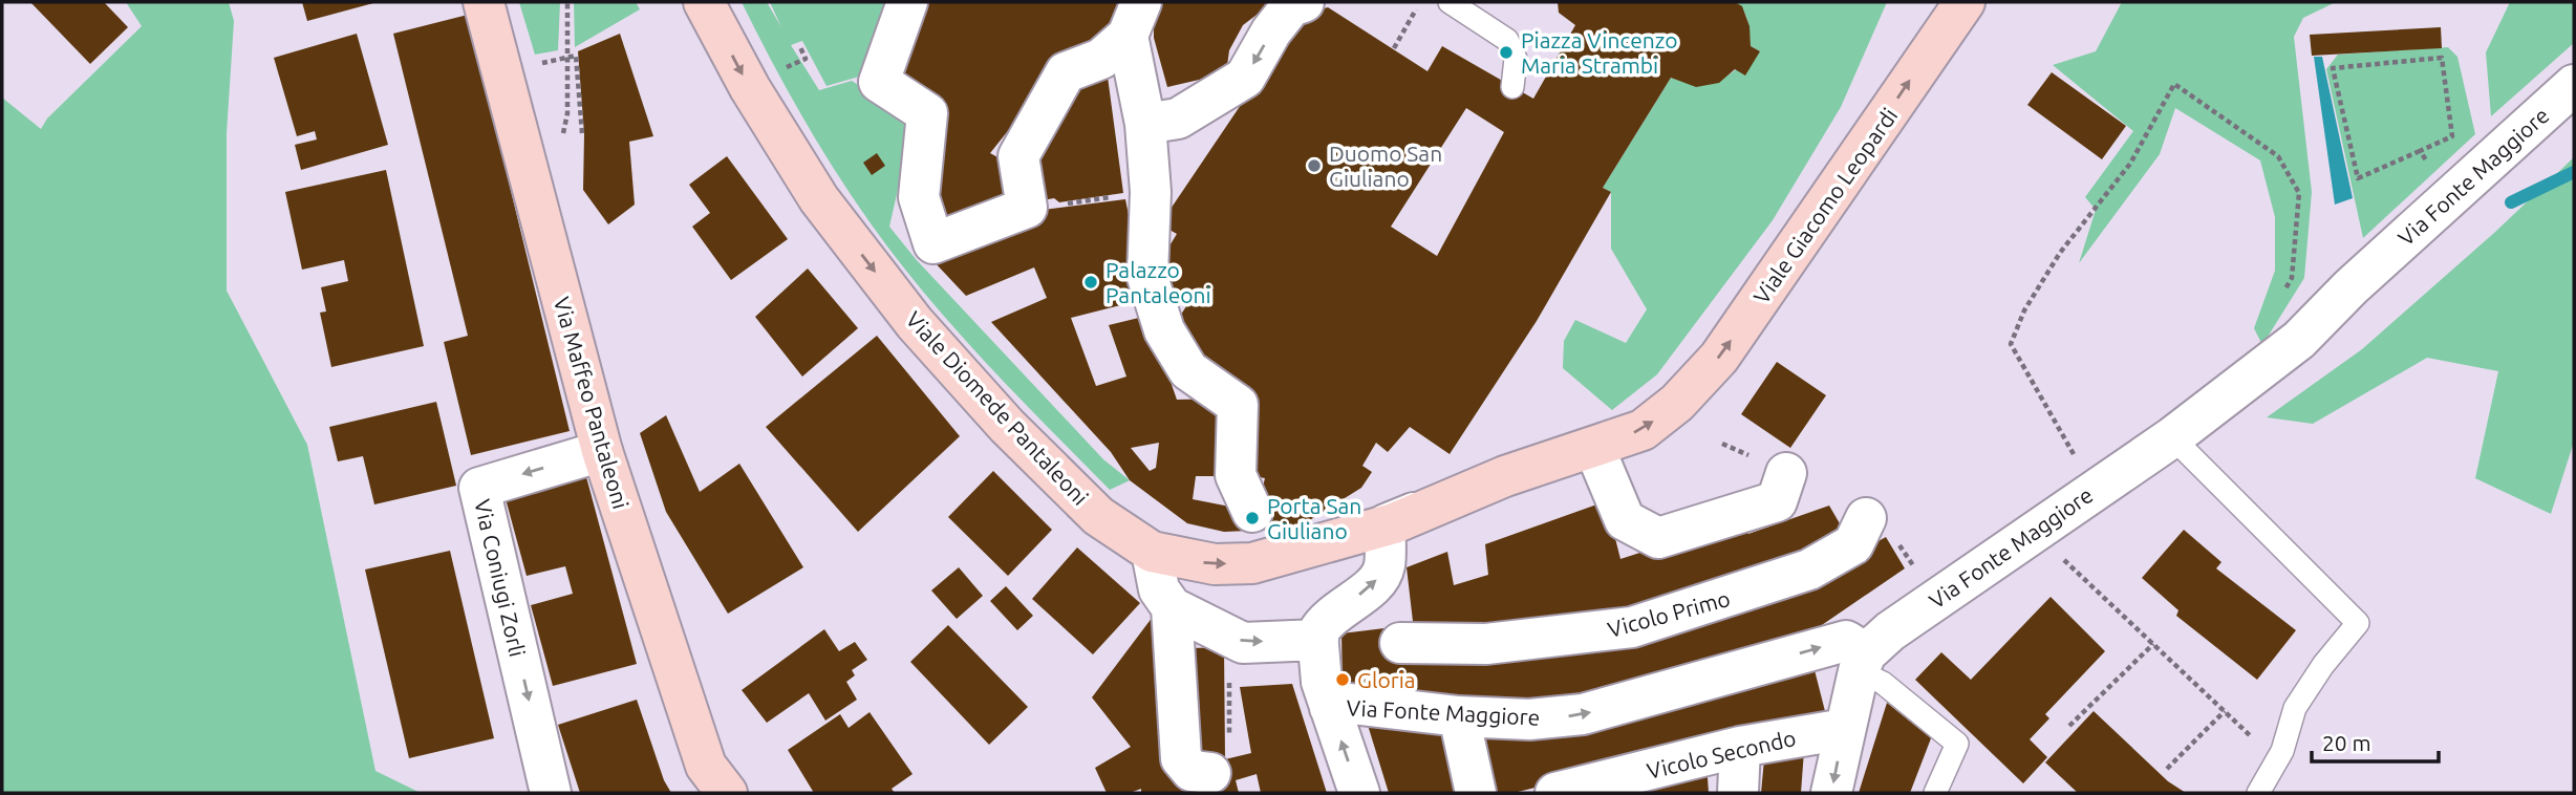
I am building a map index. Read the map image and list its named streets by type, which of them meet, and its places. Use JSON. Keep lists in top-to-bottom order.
{
  "streets": {
    "main road": ["Viale Giacomo Leopardi", "Via Maffeo Pantaleoni", "Viale Diomede Pantaleoni"],
    "street": [
      "Via Fonte Maggiore",
      "Via Coniugi Zorli",
      "Vicolo Primo",
      "Vicolo Secondo"
    ]
  },
  "crossings": [
    ["Viale Giacomo Leopardi", "Viale Diomede Pantaleoni"],
    ["Via Maffeo Pantaleoni", "Via Coniugi Zorli"]
  ],
  "one_way": ["Viale Giacomo Leopardi", "Viale Diomede Pantaleoni"],
  "places": [
    "Piazza Vincenzo Maria Strambi",
    "Duomo San Giuliano",
    "Palazzo Pantaleoni",
    "Porta San Giuliano",
    "Gloria"
  ],
  "scale_bar": "20 m"
}
